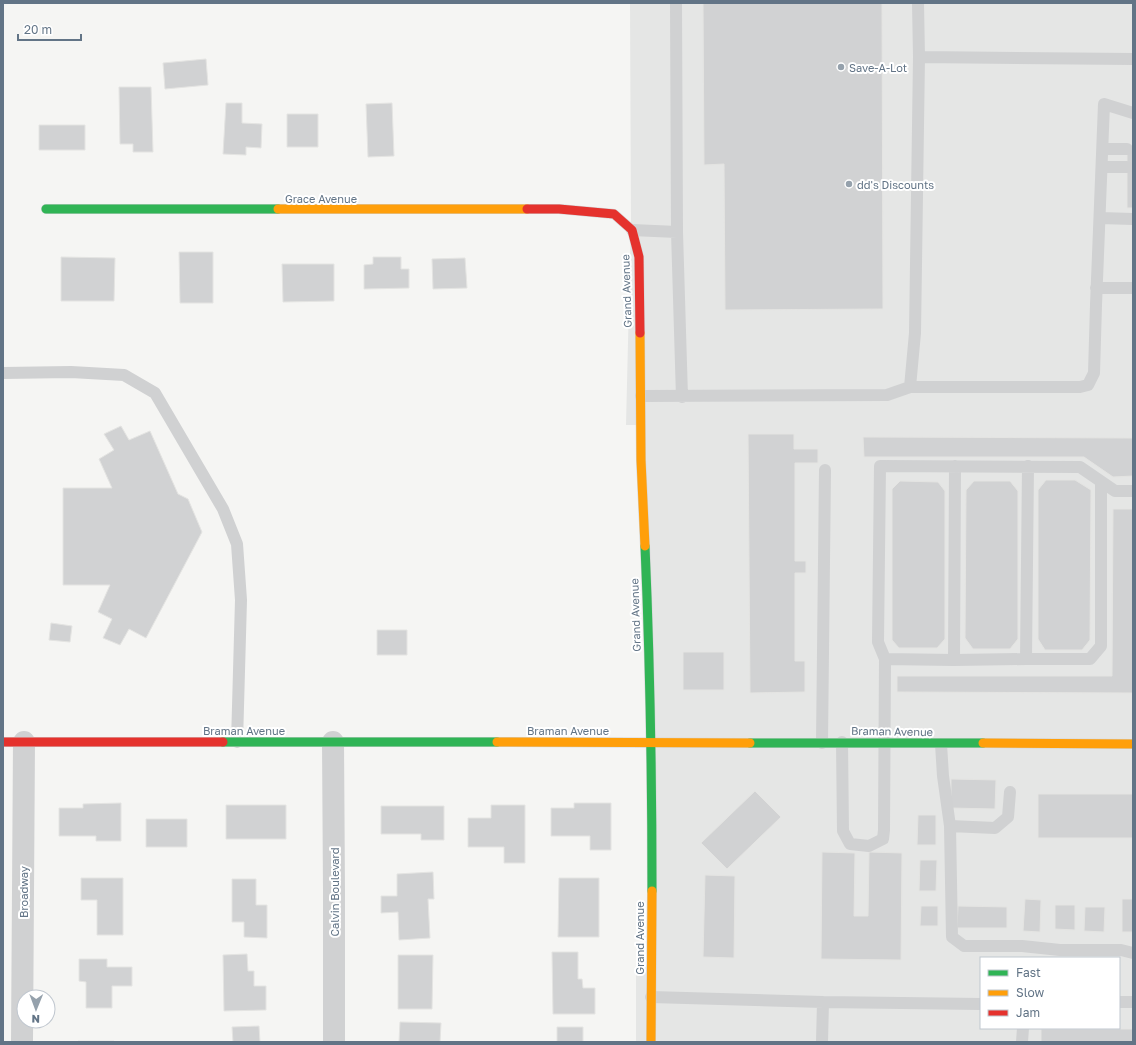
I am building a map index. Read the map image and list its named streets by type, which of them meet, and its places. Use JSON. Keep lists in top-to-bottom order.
{
  "streets": {
    "street": [
      "Grace Avenue",
      "Grand Avenue",
      "Braman Avenue",
      "Broadway",
      "Calvin Boulevard"
    ]
  },
  "crossings": [
    ["Grace Avenue", "Grand Avenue"],
    ["Grand Avenue", "Braman Avenue"],
    ["Braman Avenue", "Broadway"],
    ["Braman Avenue", "Calvin Boulevard"]
  ],
  "places": ["Save-A-Lot", "dd's Discounts"],
  "legend": ["Fast", "Slow", "Jam"],
  "scale_bar": "20 m",
  "north": "bottom"
}
